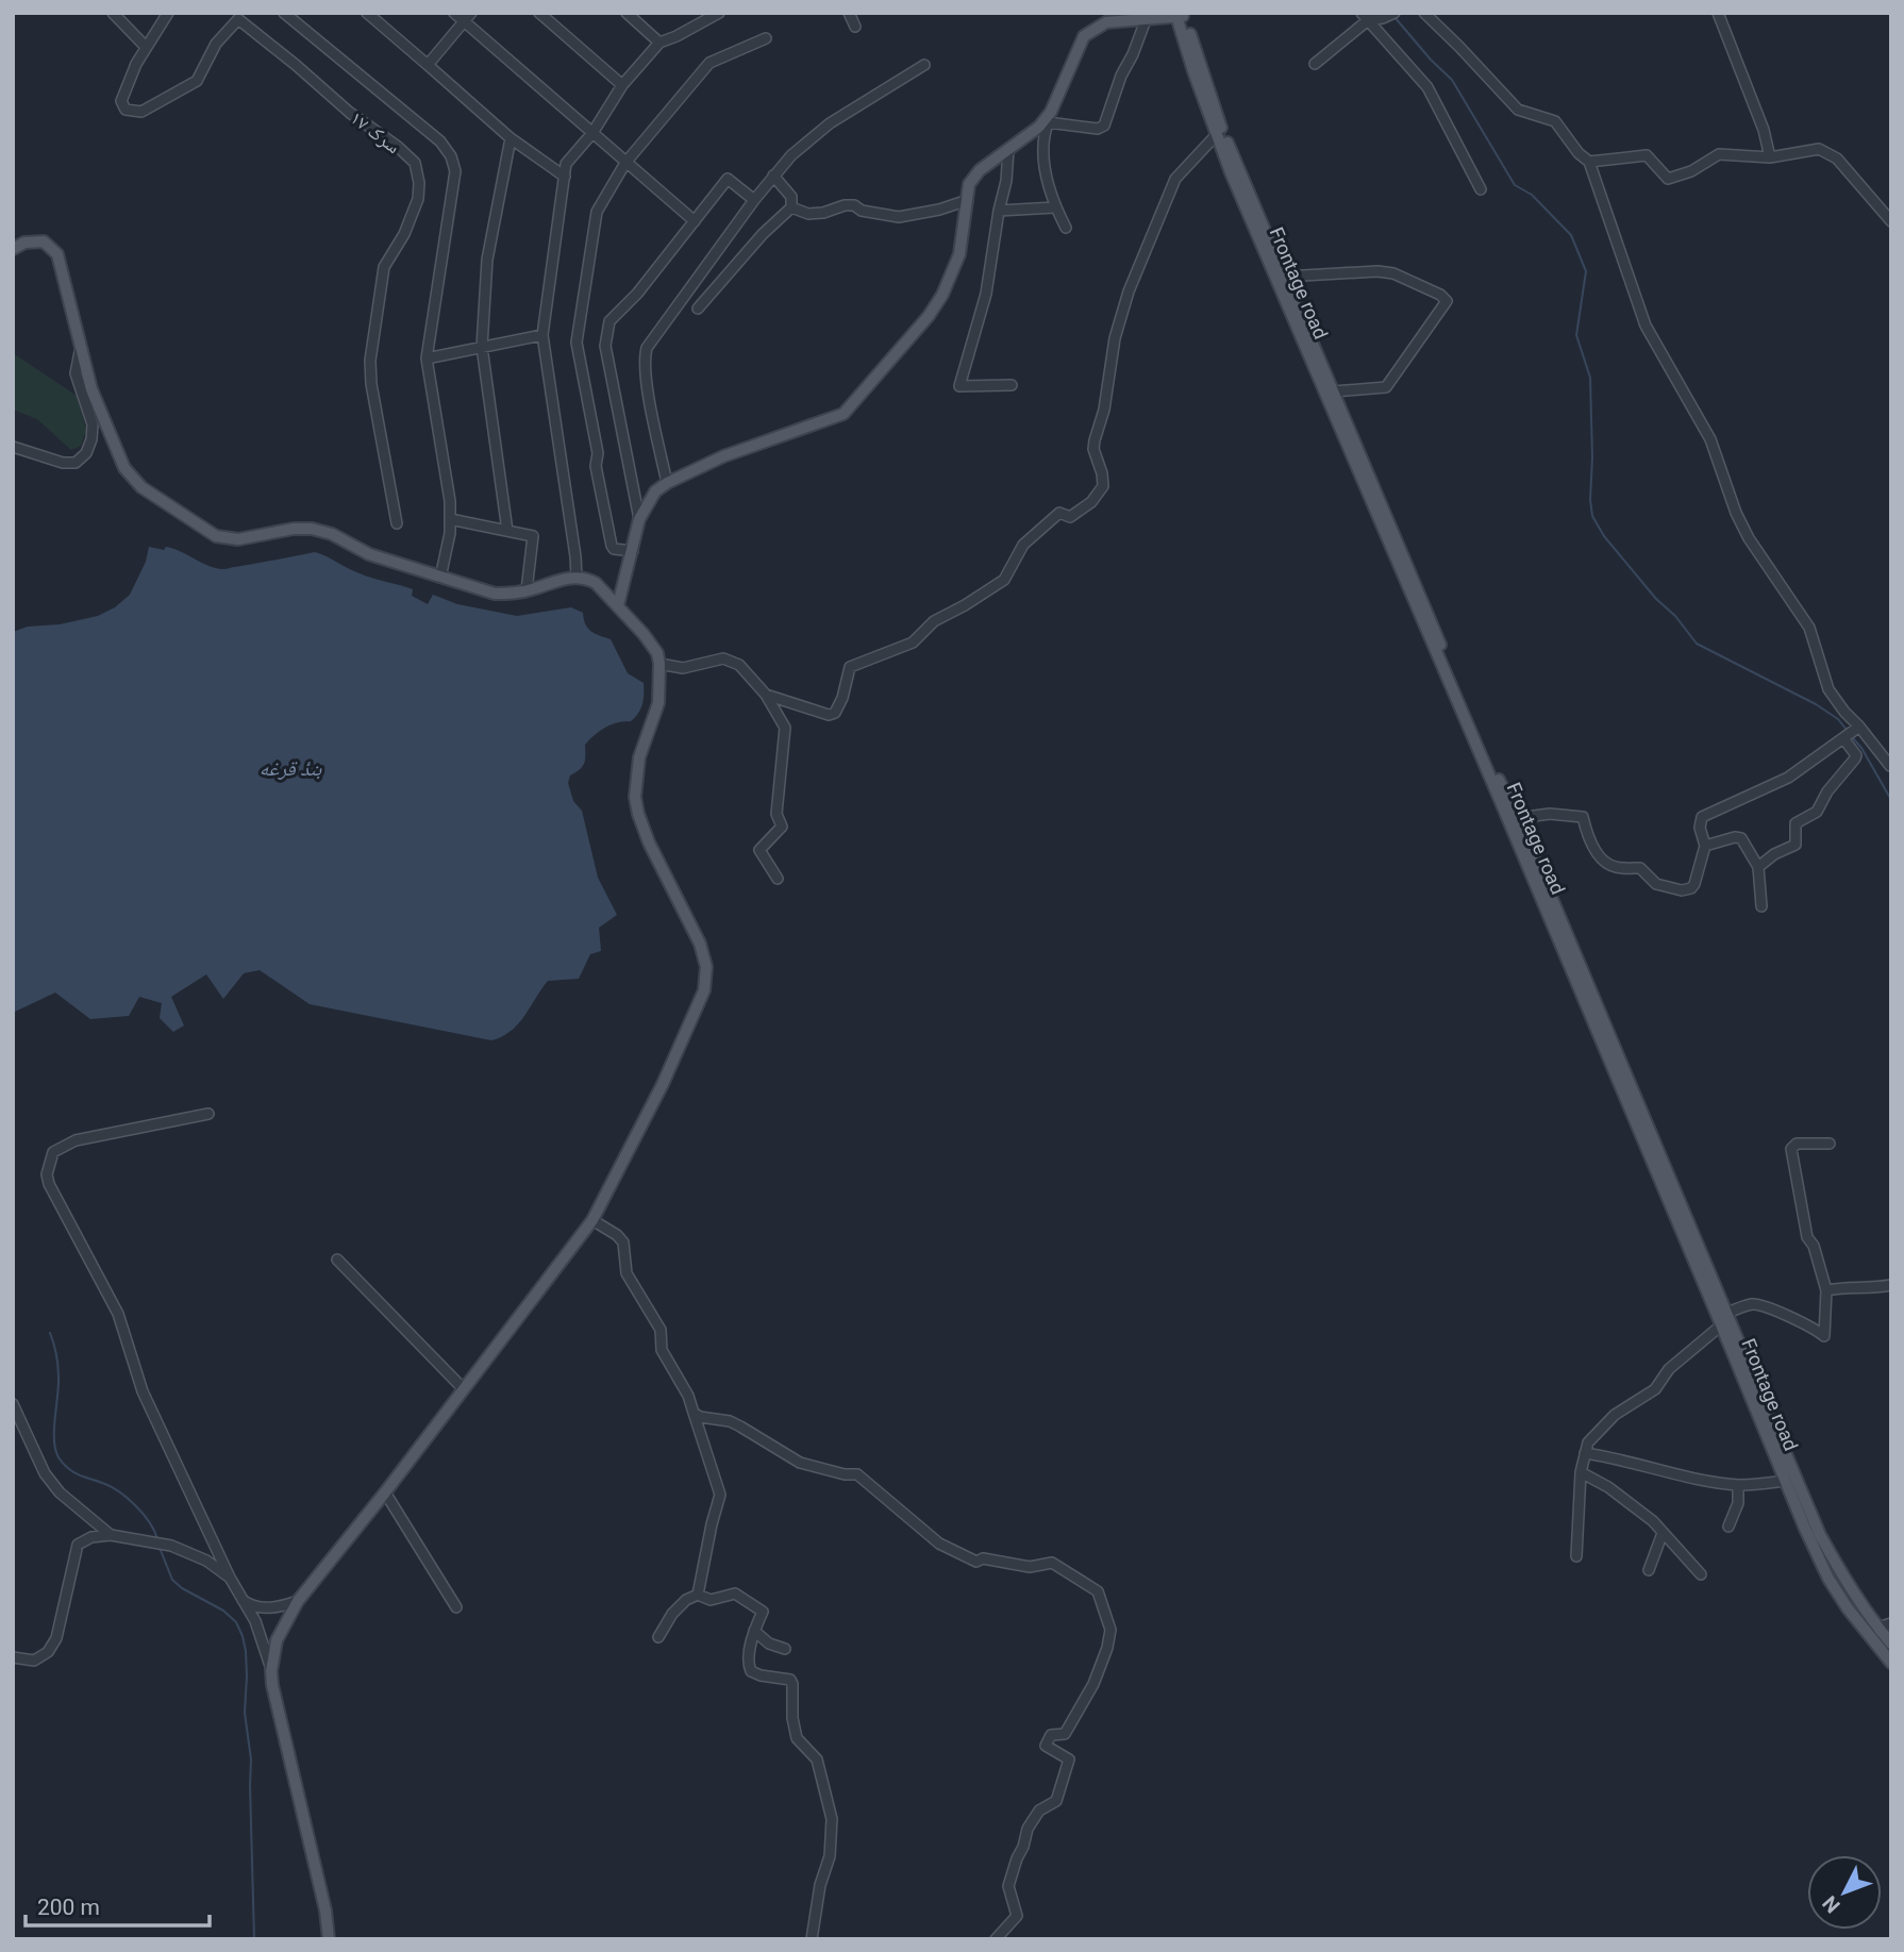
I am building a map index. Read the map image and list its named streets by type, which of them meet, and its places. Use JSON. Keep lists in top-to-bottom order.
{
  "streets": {
    "main road": ["Frontage road"],
    "street": ["سرک ۱۷"]
  },
  "water": ["بندٔ قرغه"],
  "scale_bar": "200 m",
  "north": "bottom left"
}
